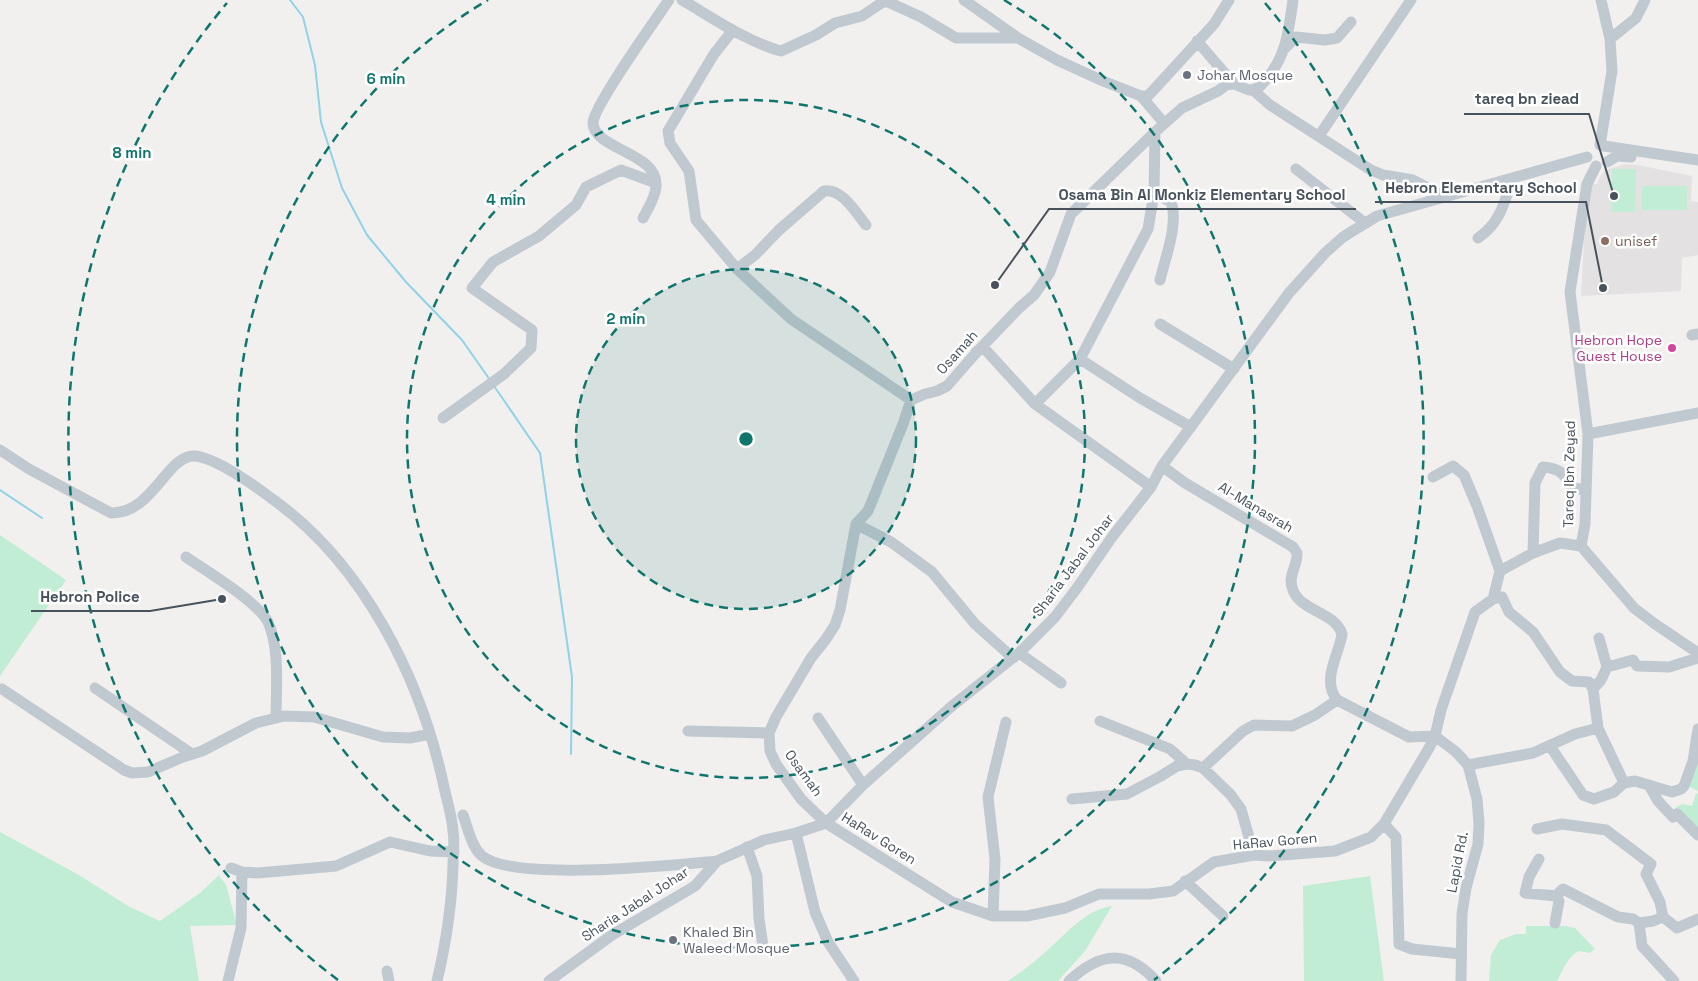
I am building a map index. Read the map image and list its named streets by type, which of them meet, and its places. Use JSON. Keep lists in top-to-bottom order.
{
  "streets": {
    "street": [
      "Osamah",
      "Tareq Ibn Zeyad",
      "Al-Manasrah",
      "Sharia Jabal Johar",
      "HaRav Goren",
      "Lapid Rd."
    ]
  },
  "crossings": [
    ["Osamah", "Sharia Jabal Johar"],
    ["Osamah", "HaRav Goren"],
    ["Tareq Ibn Zeyad", "Sharia Jabal Johar"],
    ["Al-Manasrah", "Sharia Jabal Johar"],
    ["Sharia Jabal Johar", "HaRav Goren"]
  ],
  "places": [
    "Johar Mosque",
    "tareq bn ziead",
    "unisef",
    "Osama Bin Al Monkiz Elementary School",
    "Hebron Elementary School",
    "Hebron Hope Guest House",
    "Hebron Police",
    "Khaled Bin Waleed Mosque"
  ],
  "rings": [
    "6 min",
    "8 min",
    "4 min",
    "2 min"
  ]
}
